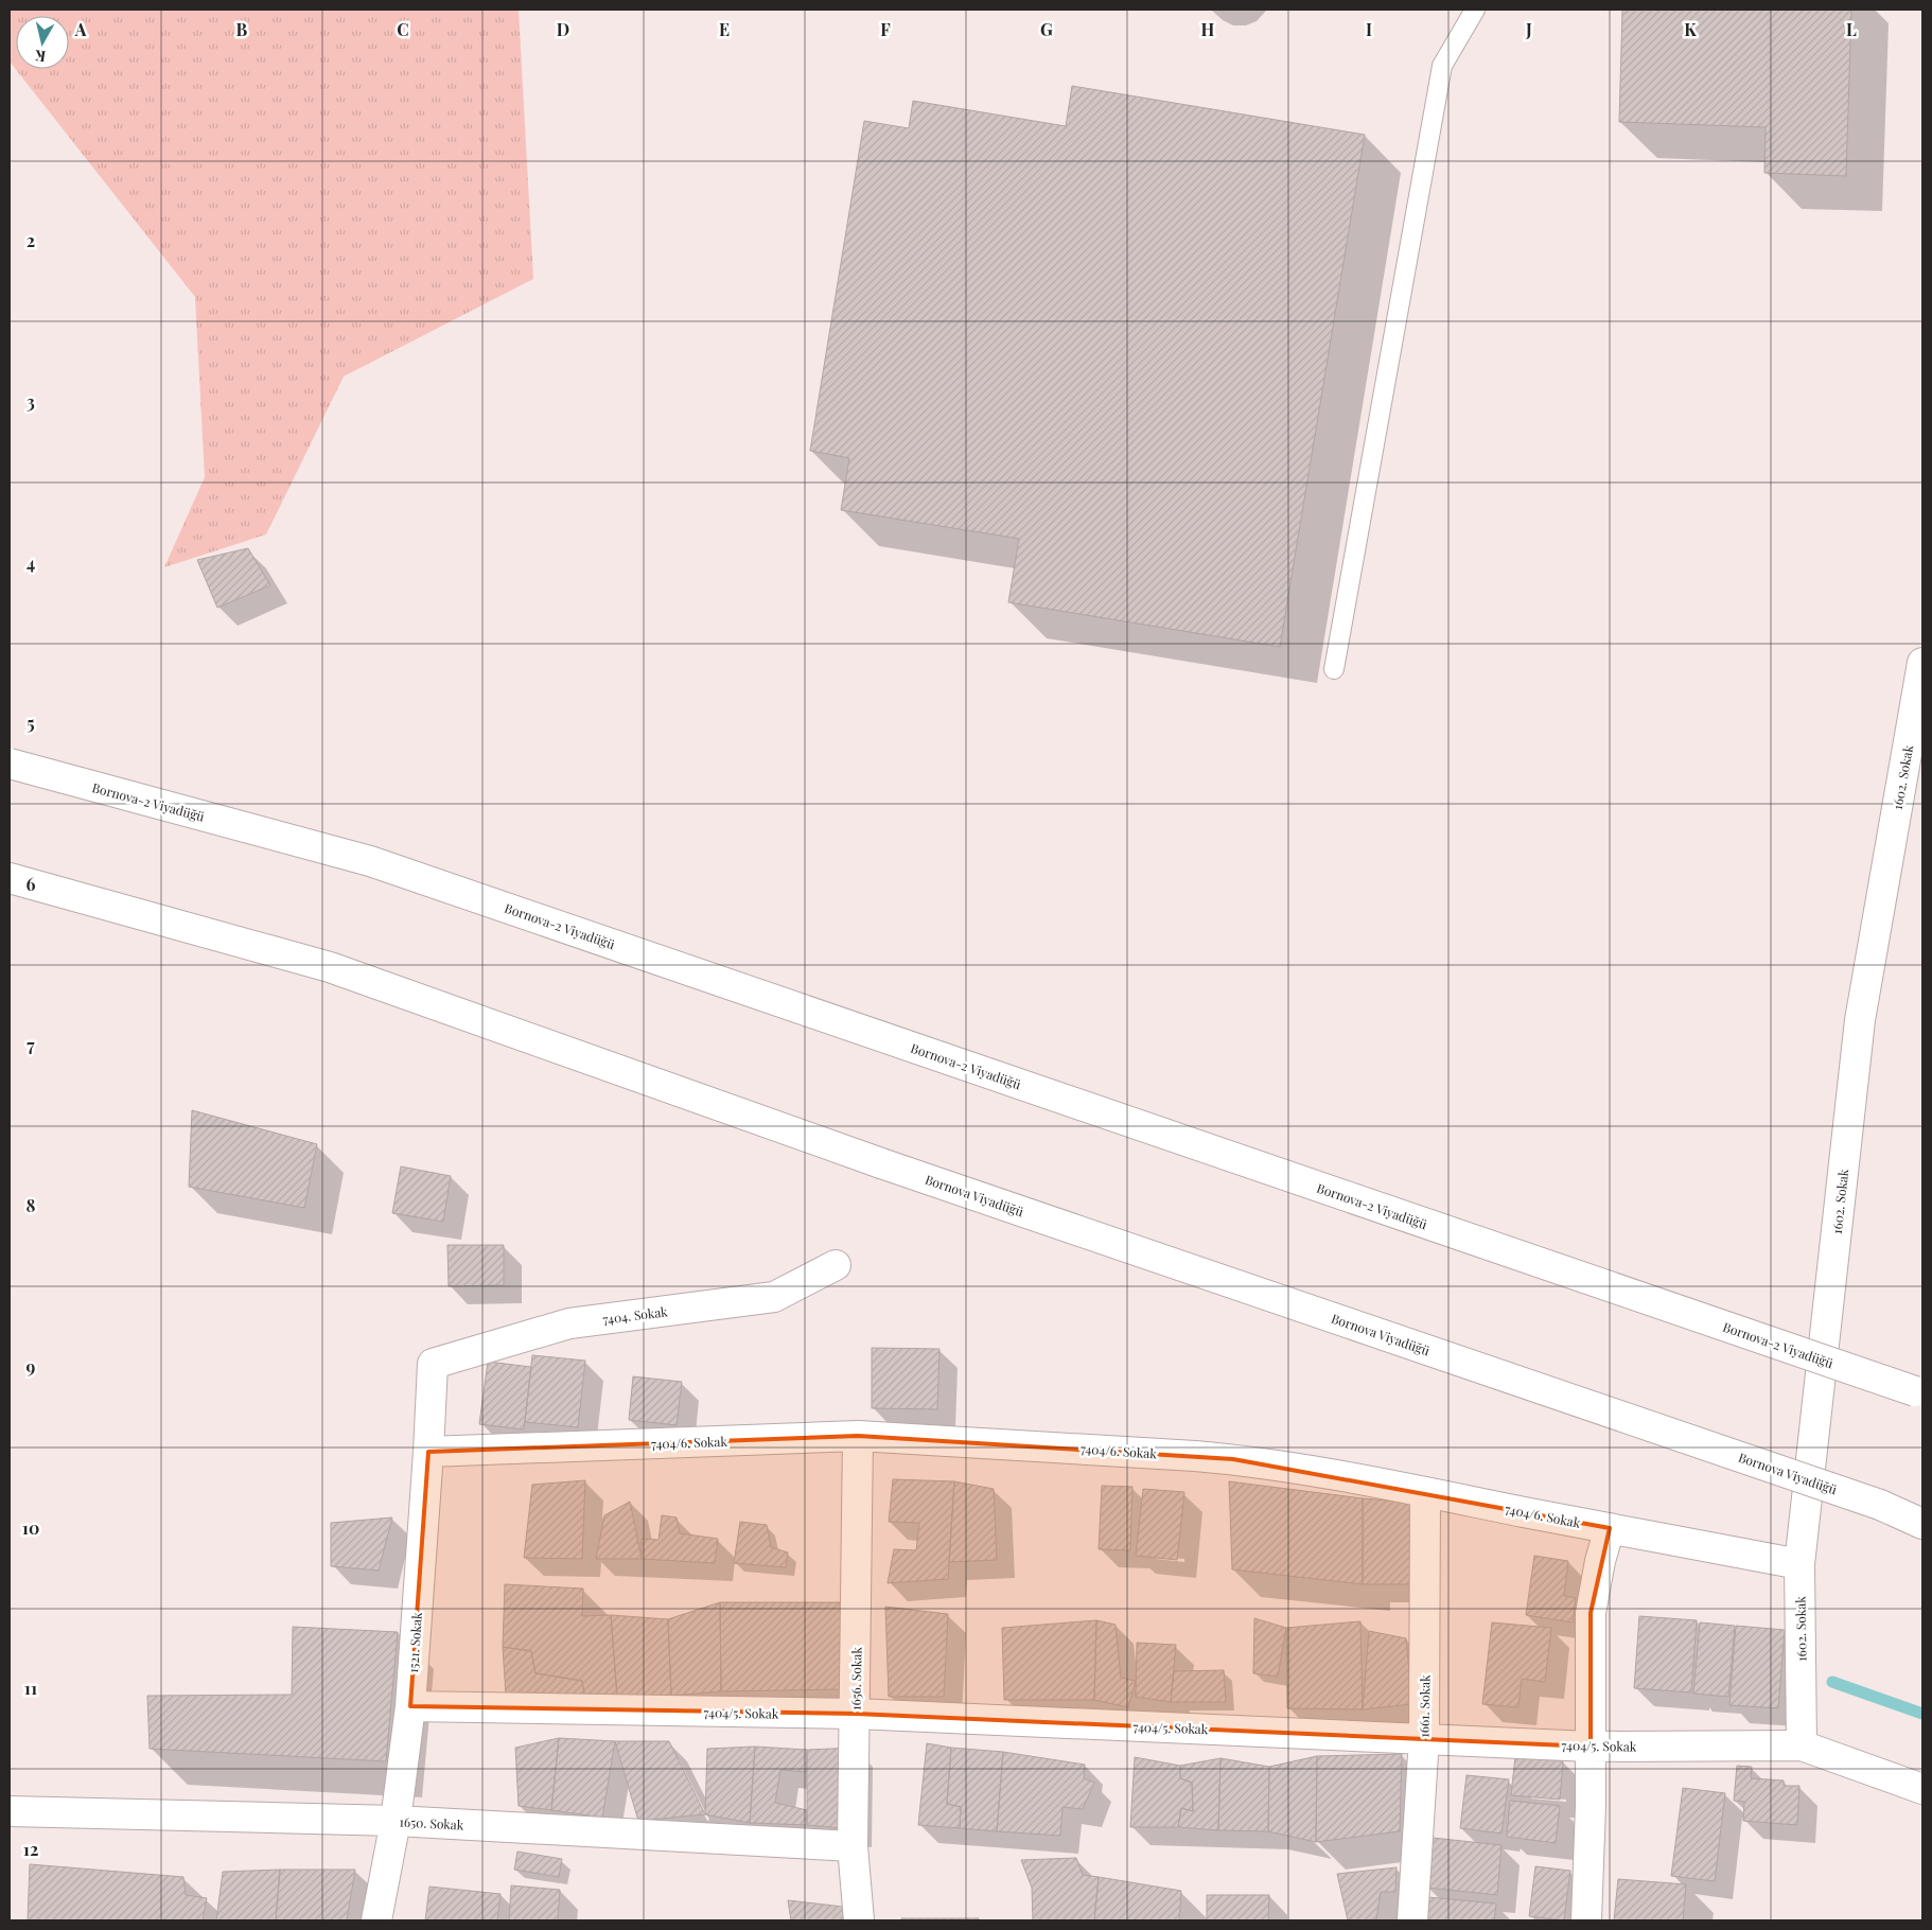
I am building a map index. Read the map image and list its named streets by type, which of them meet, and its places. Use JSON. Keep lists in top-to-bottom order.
{
  "streets": {
    "main road": [
      "1602. Sokak",
      "Bornova-2 Viyadüğü",
      "Bornova Viyadüğü",
      "7404. Sokak",
      "7404/6. Sokak",
      "1521. Sokak",
      "1656. Sokak",
      "1661. Sokak",
      "7404/5. Sokak",
      "1650. Sokak"
    ]
  },
  "crossings": [
    ["1602. Sokak", "7404/6. Sokak"],
    ["1602. Sokak", "7404/5. Sokak"],
    ["7404. Sokak", "1521. Sokak"],
    ["7404/6. Sokak", "1521. Sokak"],
    ["7404/6. Sokak", "1656. Sokak"],
    ["7404/6. Sokak", "1661. Sokak"],
    ["1521. Sokak", "7404/5. Sokak"],
    ["1521. Sokak", "1650. Sokak"],
    ["1656. Sokak", "7404/5. Sokak"],
    ["1656. Sokak", "1650. Sokak"],
    ["1661. Sokak", "7404/5. Sokak"]
  ],
  "north": "bottom",
  "grid": {
    "columns": [
      "A",
      "B",
      "C",
      "D",
      "E",
      "F",
      "G",
      "H",
      "I",
      "J",
      "K",
      "L"
    ],
    "rows": [
      "2",
      "3",
      "4",
      "5",
      "6",
      "7",
      "8",
      "9",
      "10",
      "11",
      "12"
    ]
  }
}
